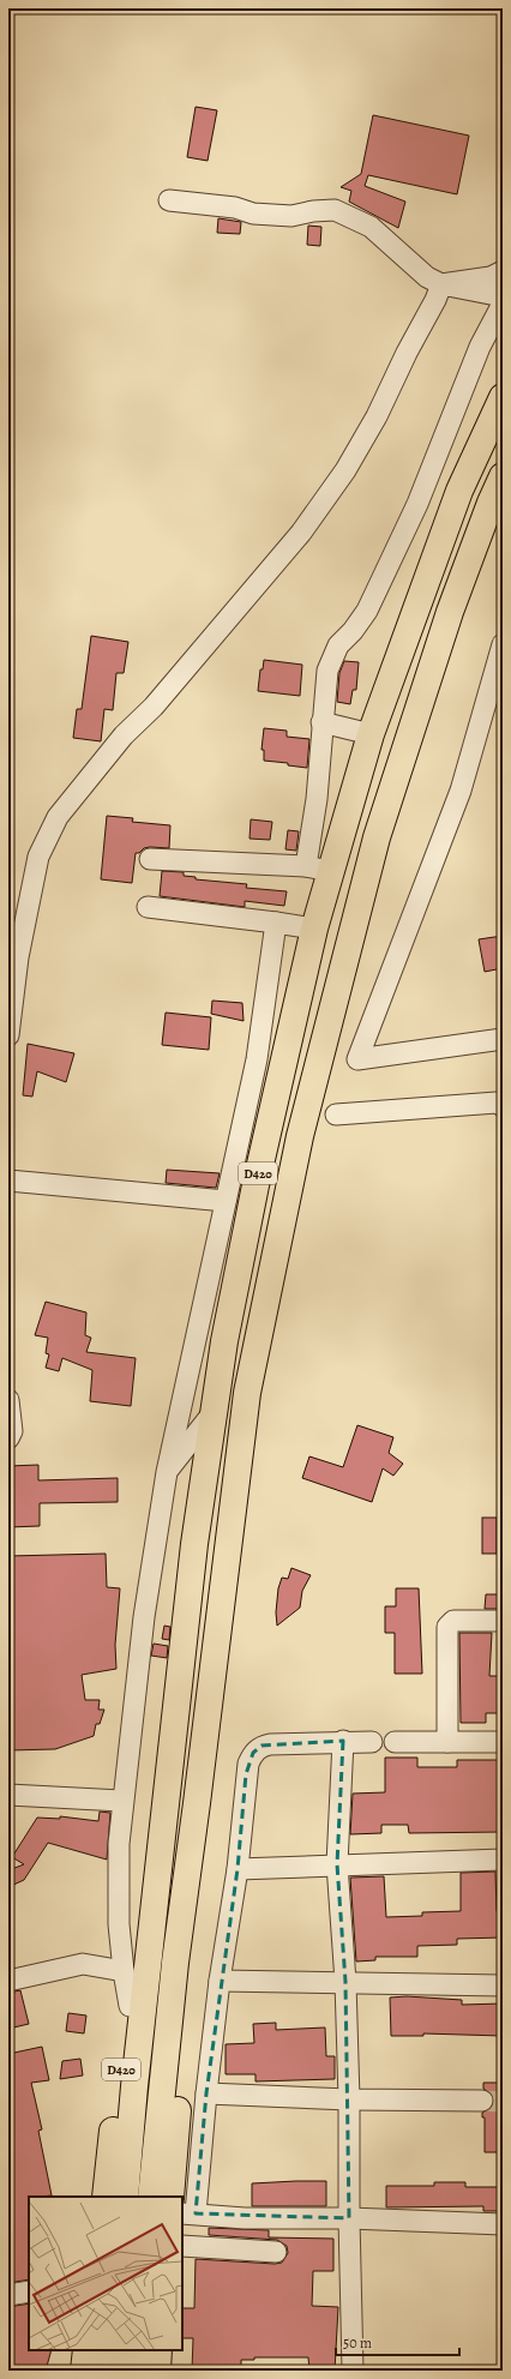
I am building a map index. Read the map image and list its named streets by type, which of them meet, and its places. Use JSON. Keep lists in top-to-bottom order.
{
  "streets": {
    "highway": ["D420"]
  },
  "scale_bar": "50 m"
}
